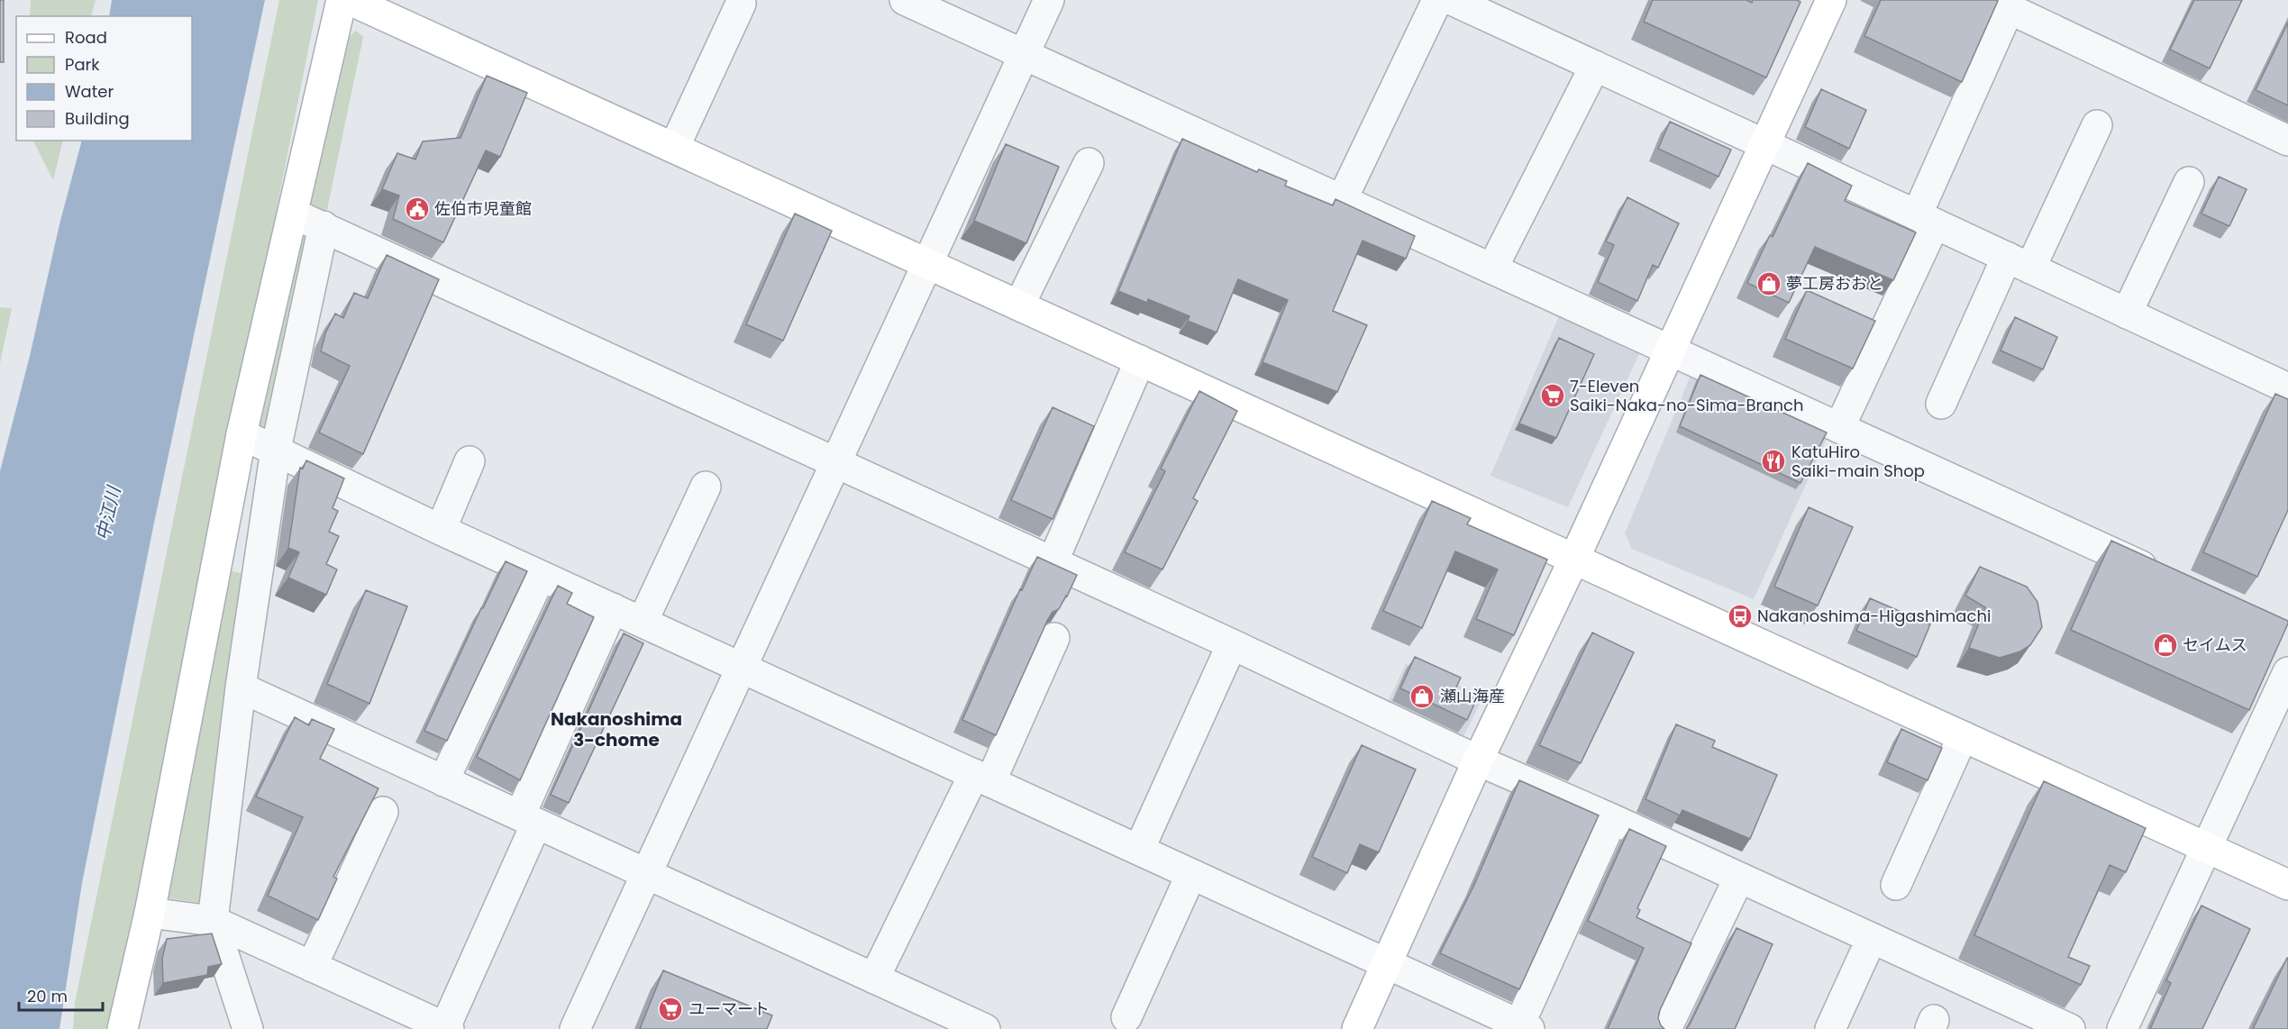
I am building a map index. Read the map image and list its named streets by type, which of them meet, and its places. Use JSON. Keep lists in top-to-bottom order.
{
  "districts": ["Nakanoshima 3-chome"],
  "water": ["中江川"],
  "places": {
    "public building": ["佐伯市児童館"],
    "shop": ["夢工房おおと", "セイムス", "瀬山海産"],
    "supermarket": ["7-Eleven Saiki-Naka-no-Sima-Branch", "ユーマート"],
    "restaurant": ["KatuHiro Saiki-main Shop"],
    "bus stop": ["Nakanoshima-Higashimachi"]
  },
  "legend": [
    "Road",
    "Park",
    "Water",
    "Building"
  ],
  "scale_bar": "20 m"
}
